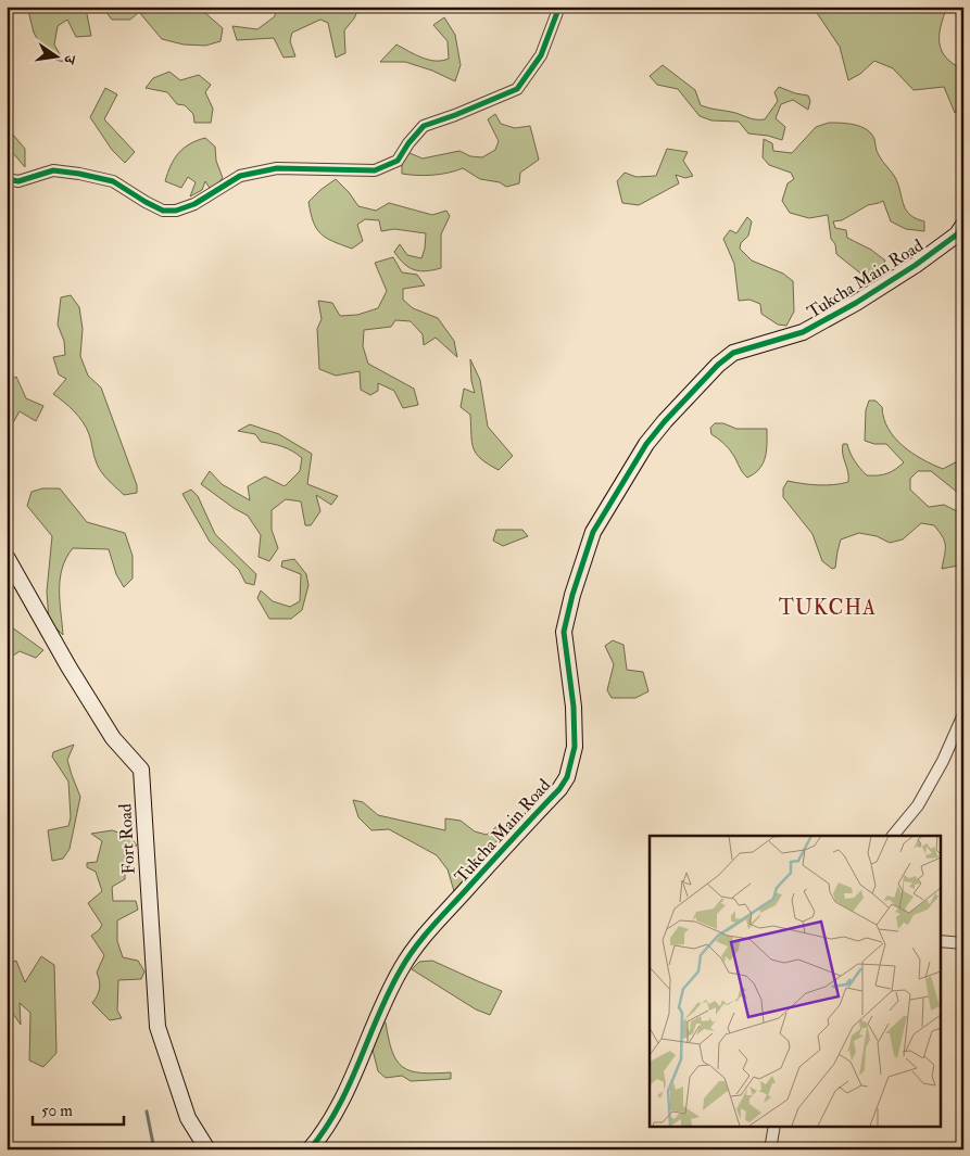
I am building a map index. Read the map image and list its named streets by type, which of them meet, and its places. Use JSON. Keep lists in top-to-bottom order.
{
  "streets": {
    "street": ["Tukcha Main Road", "Fort Road"]
  },
  "districts": ["TUKCHA"],
  "scale_bar": "50 m",
  "north": "right"
}
